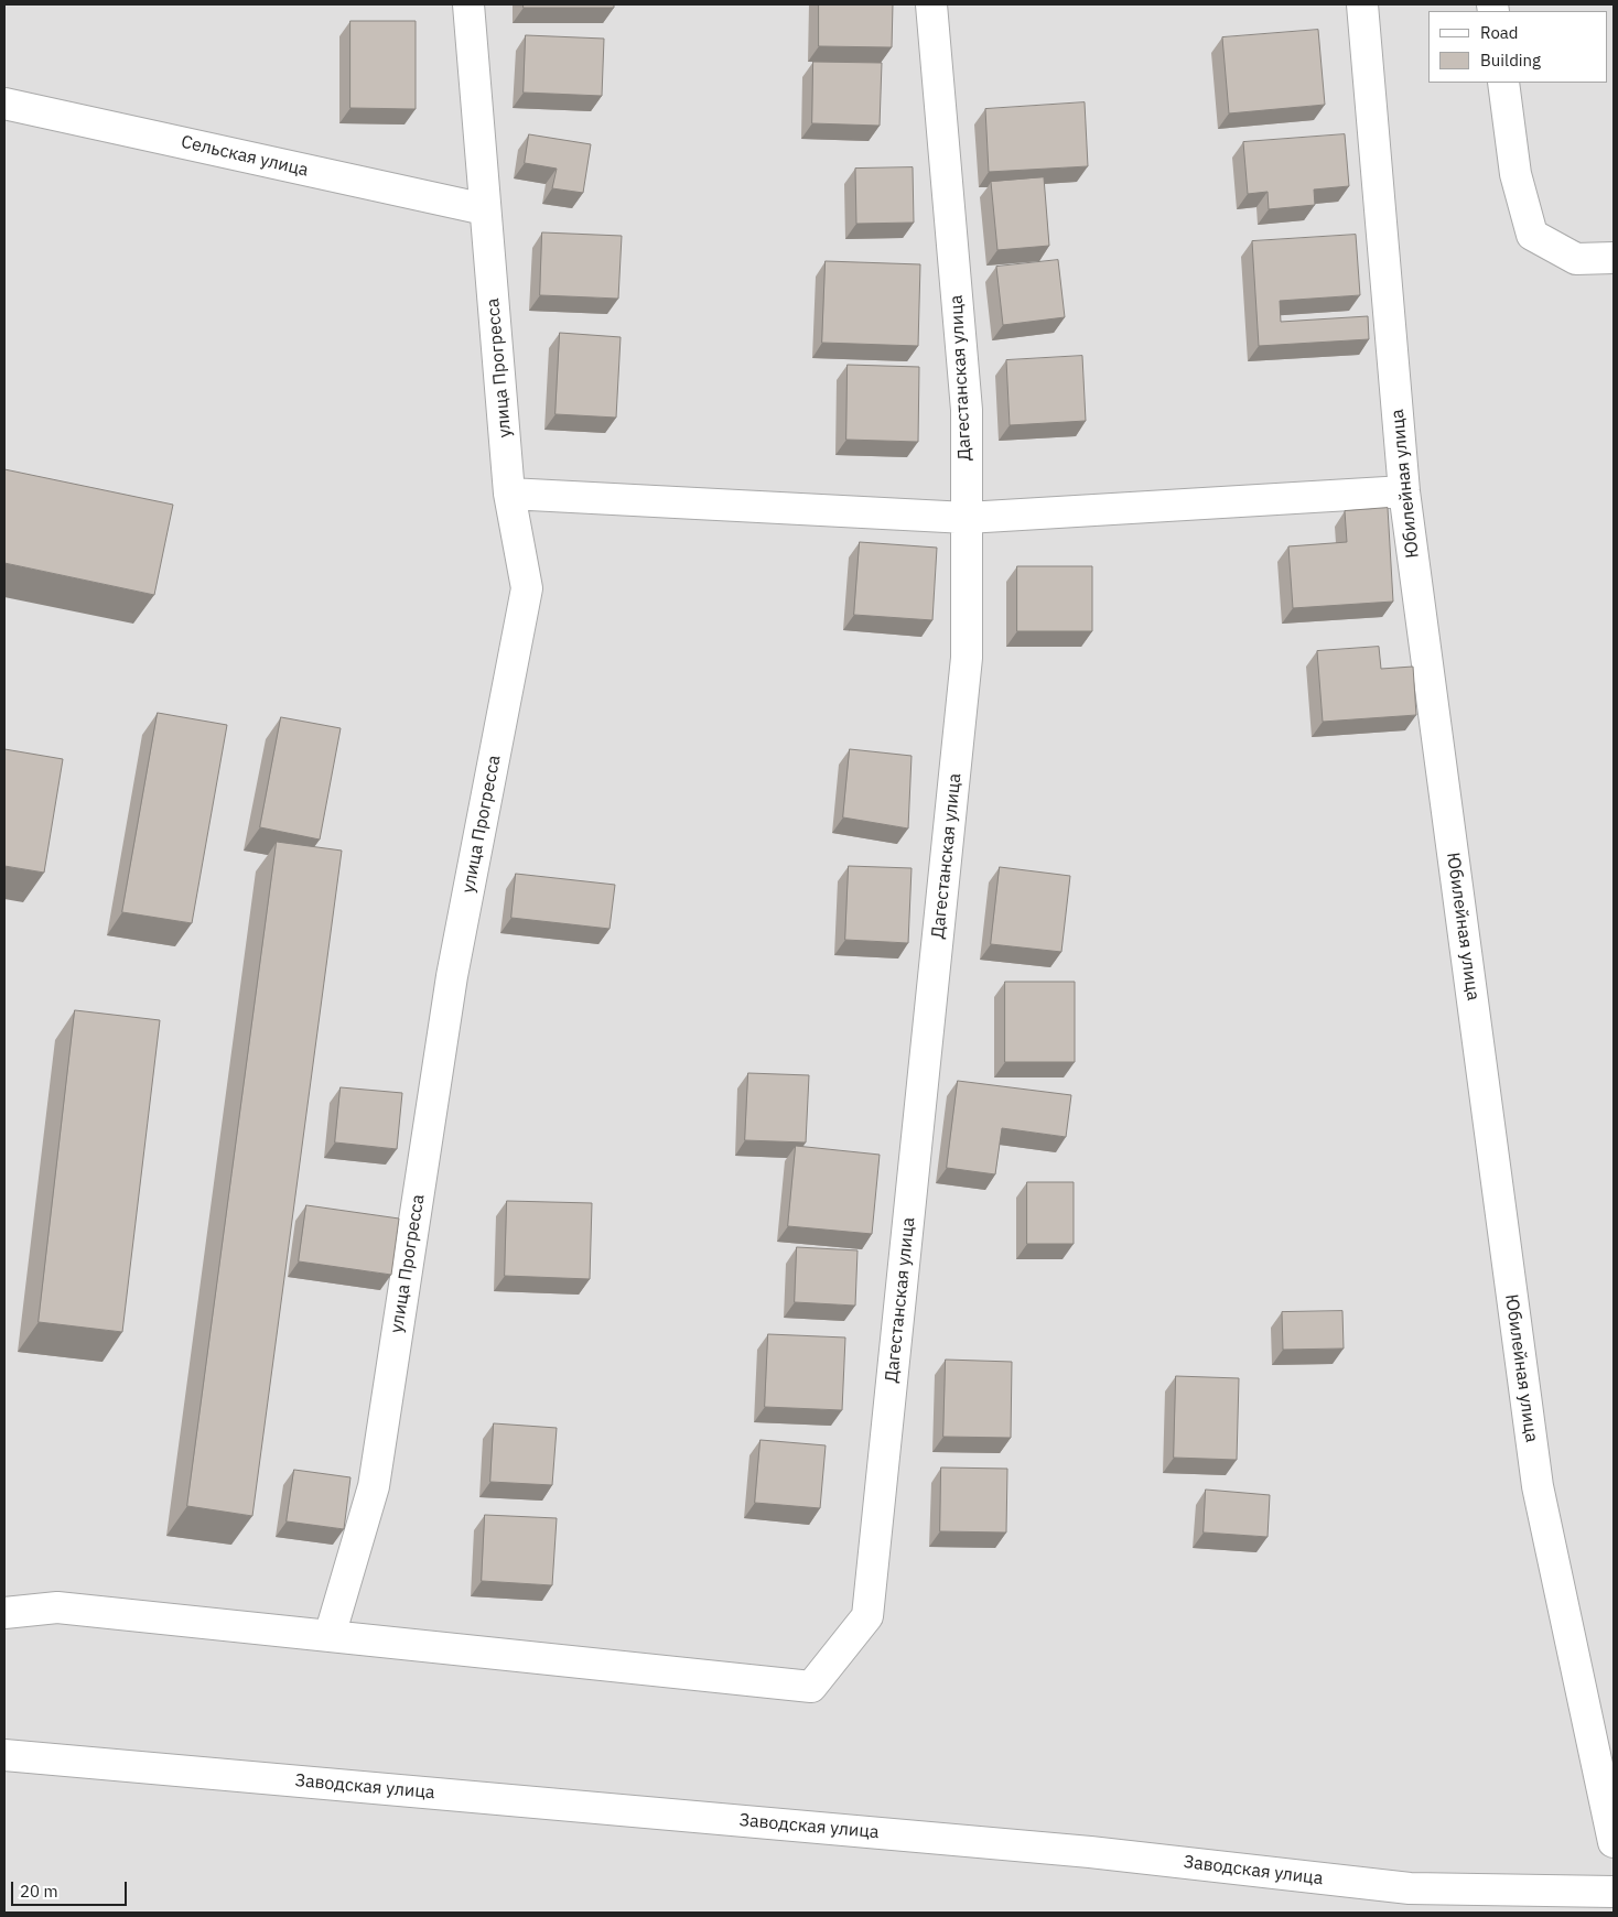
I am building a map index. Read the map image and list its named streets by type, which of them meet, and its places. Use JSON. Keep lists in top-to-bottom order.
{
  "streets": {
    "street": [
      "Сельская улица",
      "улица Прогресса",
      "Дагестанская улица",
      "Юбилейная улица",
      "Заводская улица"
    ]
  },
  "crossings": [
    ["Сельская улица", "улица Прогресса"],
    ["улица Прогресса", "Дагестанская улица"]
  ],
  "legend": ["Road", "Building"],
  "scale_bar": "20 m"
}
